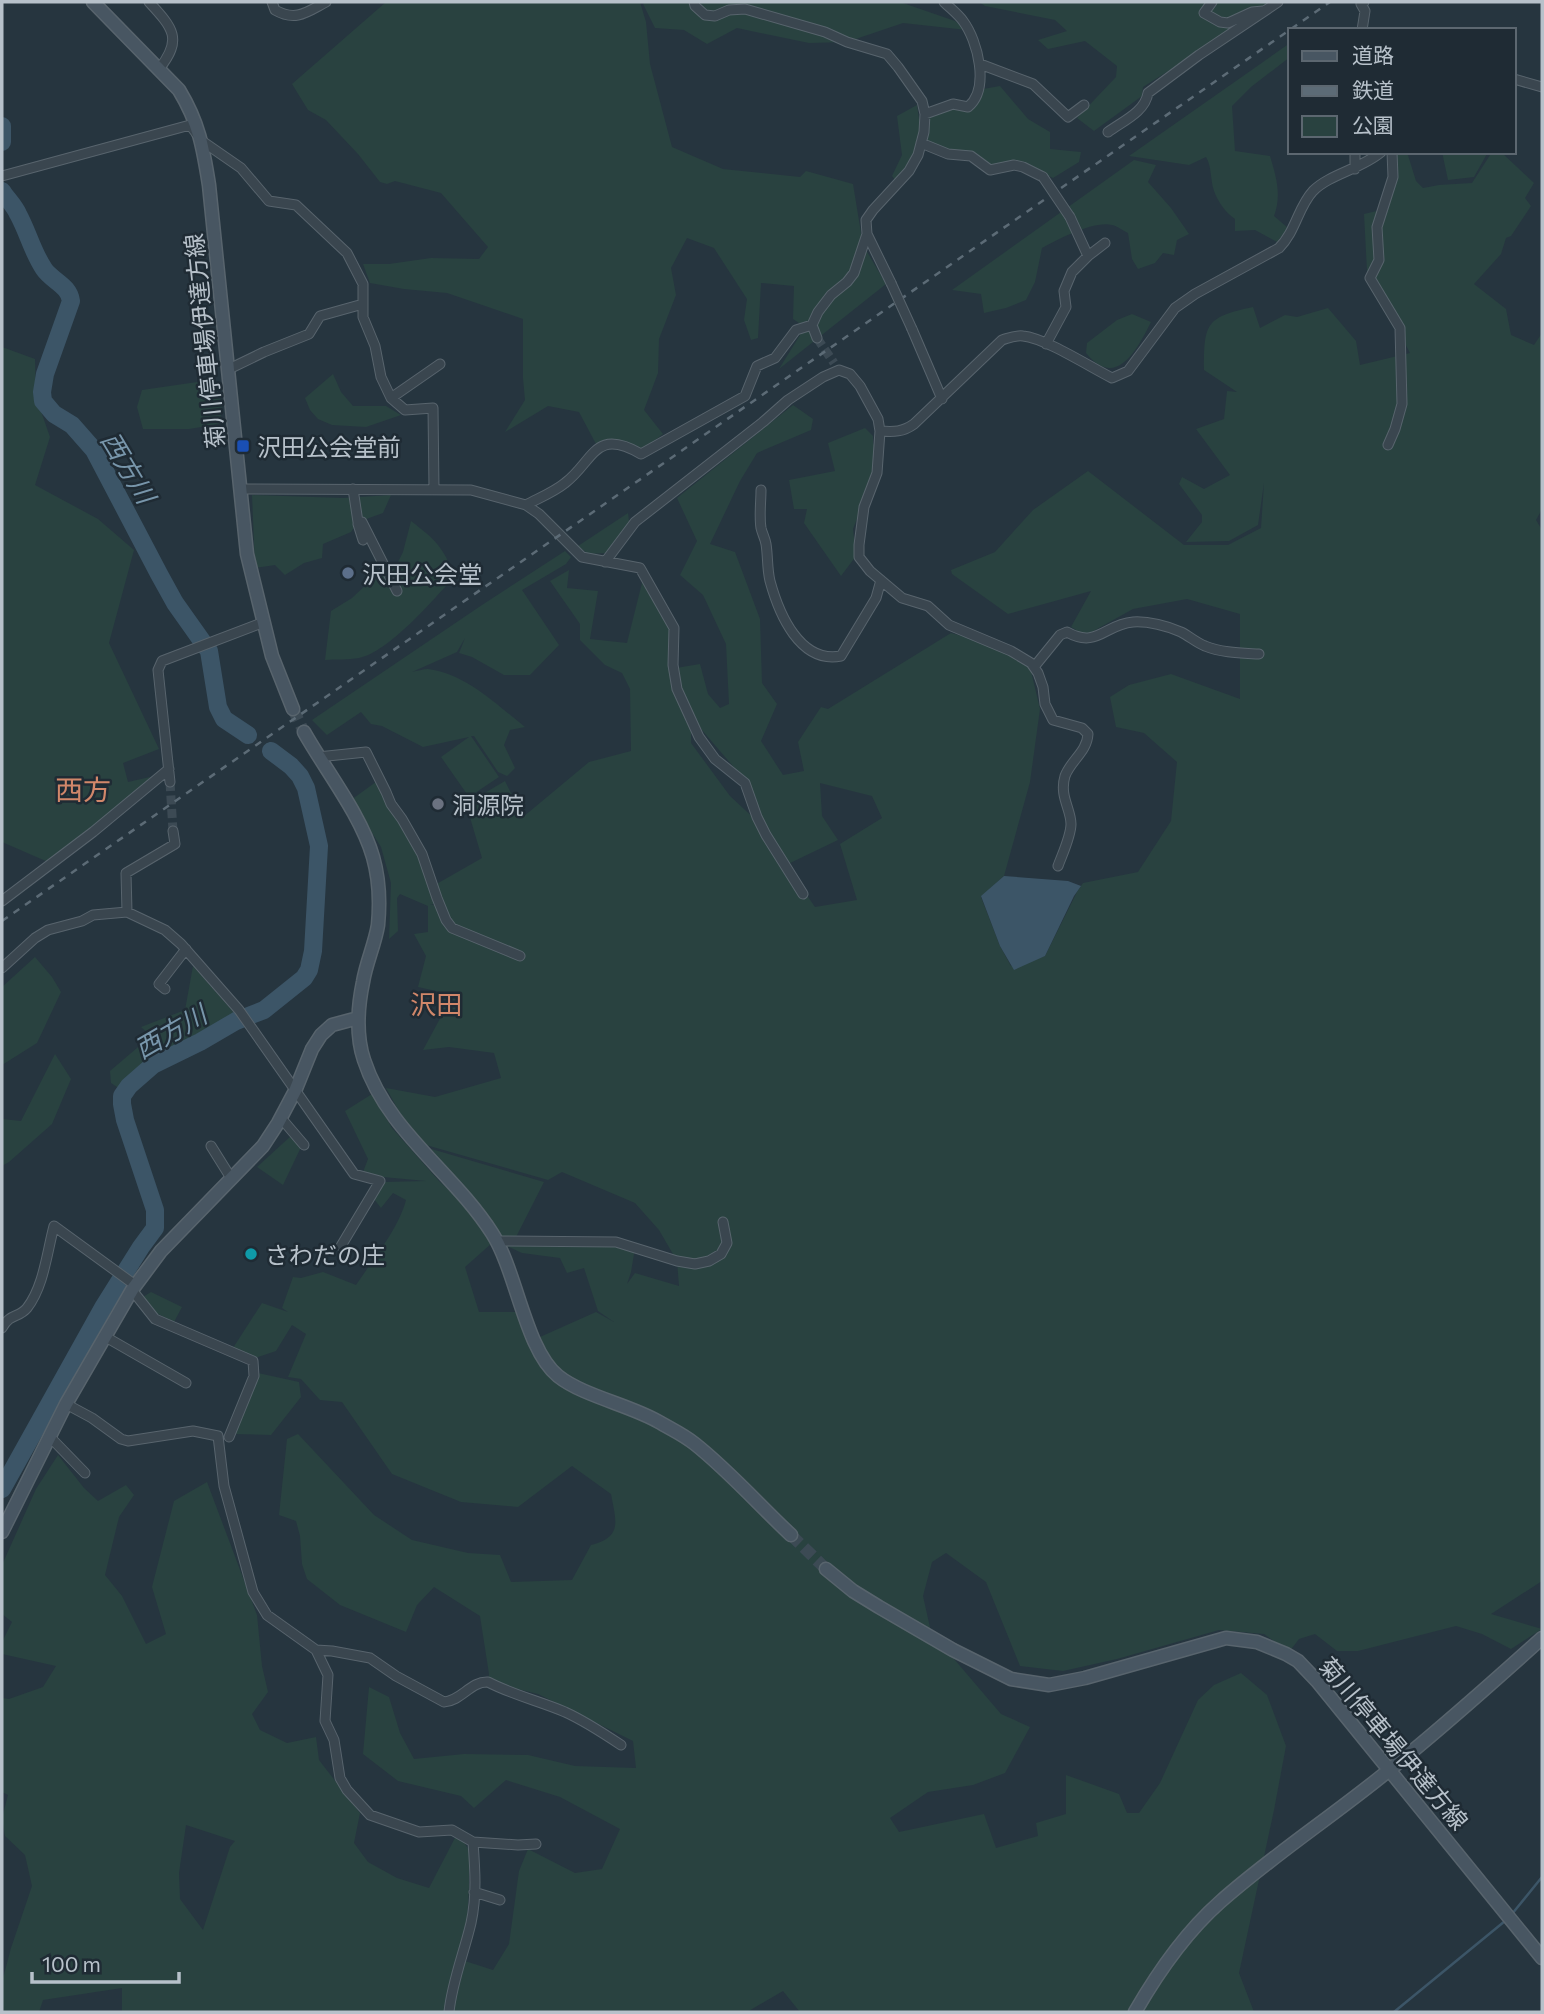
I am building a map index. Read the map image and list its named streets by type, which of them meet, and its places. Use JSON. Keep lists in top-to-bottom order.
{
  "streets": {
    "main road": ["菊川停車場伊達方線"]
  },
  "districts": ["西方", "沢田"],
  "water": ["西方川"],
  "places": {
    "transit": ["沢田公会堂前"],
    "other": ["沢田公会堂", "洞源院", "さわだの庄"]
  },
  "legend": ["道路", "鉄道", "公園"],
  "scale_bar": "100 m"
}
